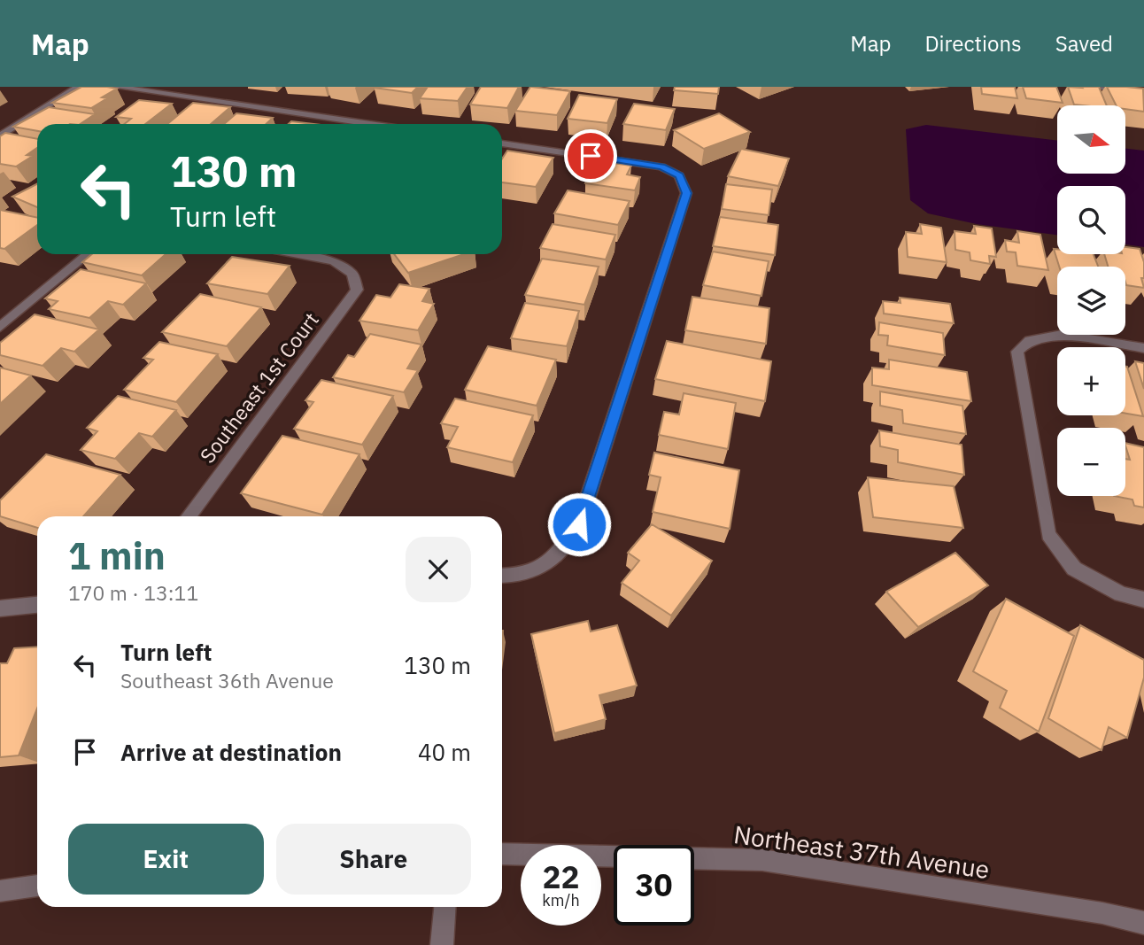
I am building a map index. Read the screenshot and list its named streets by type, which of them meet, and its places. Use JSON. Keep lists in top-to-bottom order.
{
  "streets": {
    "street": ["Southeast 1st Court", "Northeast 37th Avenue"]
  },
  "north": "right",
  "page": {
    "header": "Map",
    "nav": ["Map", "Directions", "Saved"],
    "map_buttons": ["+", "−"],
    "turn": ["130 m", "Turn left"],
    "heading": ["1 min", "170 m · 13:11"],
    "list": [
      {
        "name": "Turn left",
        "note": "Southeast 36th Avenue",
        "value": "130 m"
      },
      {
        "name": "Arrive at destination",
        "value": "40 m"
      }
    ],
    "buttons": ["Exit", "Share"],
    "speed": "22 km/h",
    "limit": "30"
  }
}
